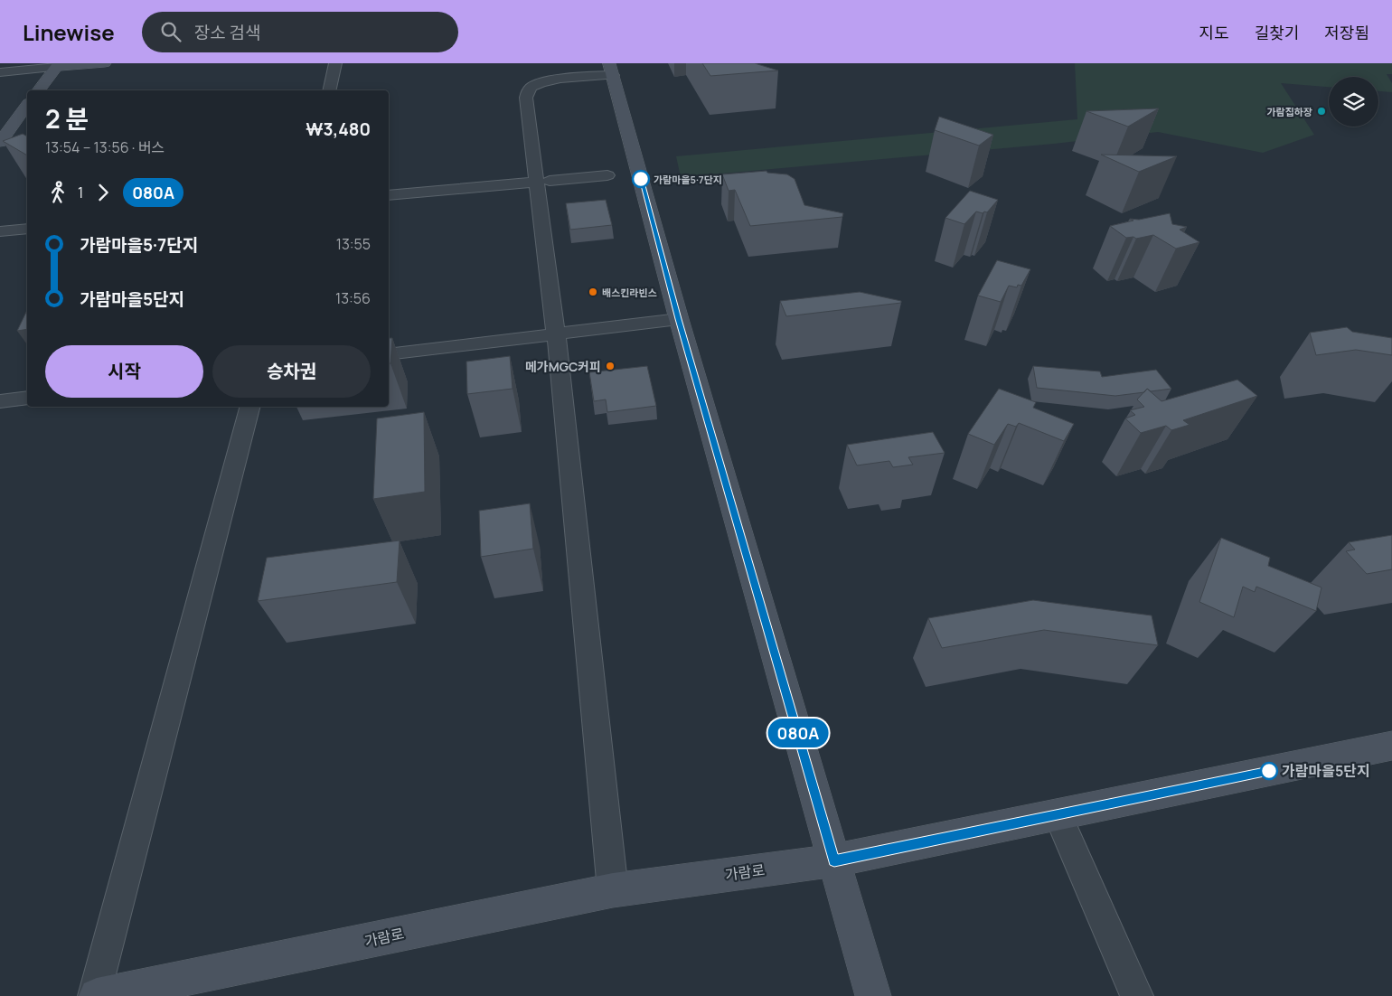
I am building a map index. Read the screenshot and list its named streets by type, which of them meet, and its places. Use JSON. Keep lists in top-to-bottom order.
{
  "streets": {
    "street": ["가람로"]
  },
  "places": [
    "가람집하장",
    "가람마을5·7단지",
    "배스킨라빈스",
    "메가MGC커피",
    "가람마을5단지"
  ],
  "lines": ["bus line 080A"],
  "page": {
    "header": "Linewise",
    "search": "장소 검색",
    "nav": ["지도", "길찾기", "저장됨"],
    "on_map": "080A",
    "heading": ["2 분", "13:54 – 13:56 · 버스", "₩3,480"],
    "legs": ["1", "080A"],
    "list": [
      {
        "name": "가람마을5·7단지",
        "value": "13:55"
      },
      {
        "name": "가람마을5단지",
        "value": "13:56"
      }
    ],
    "buttons": ["시작", "승차권"]
  }
}
